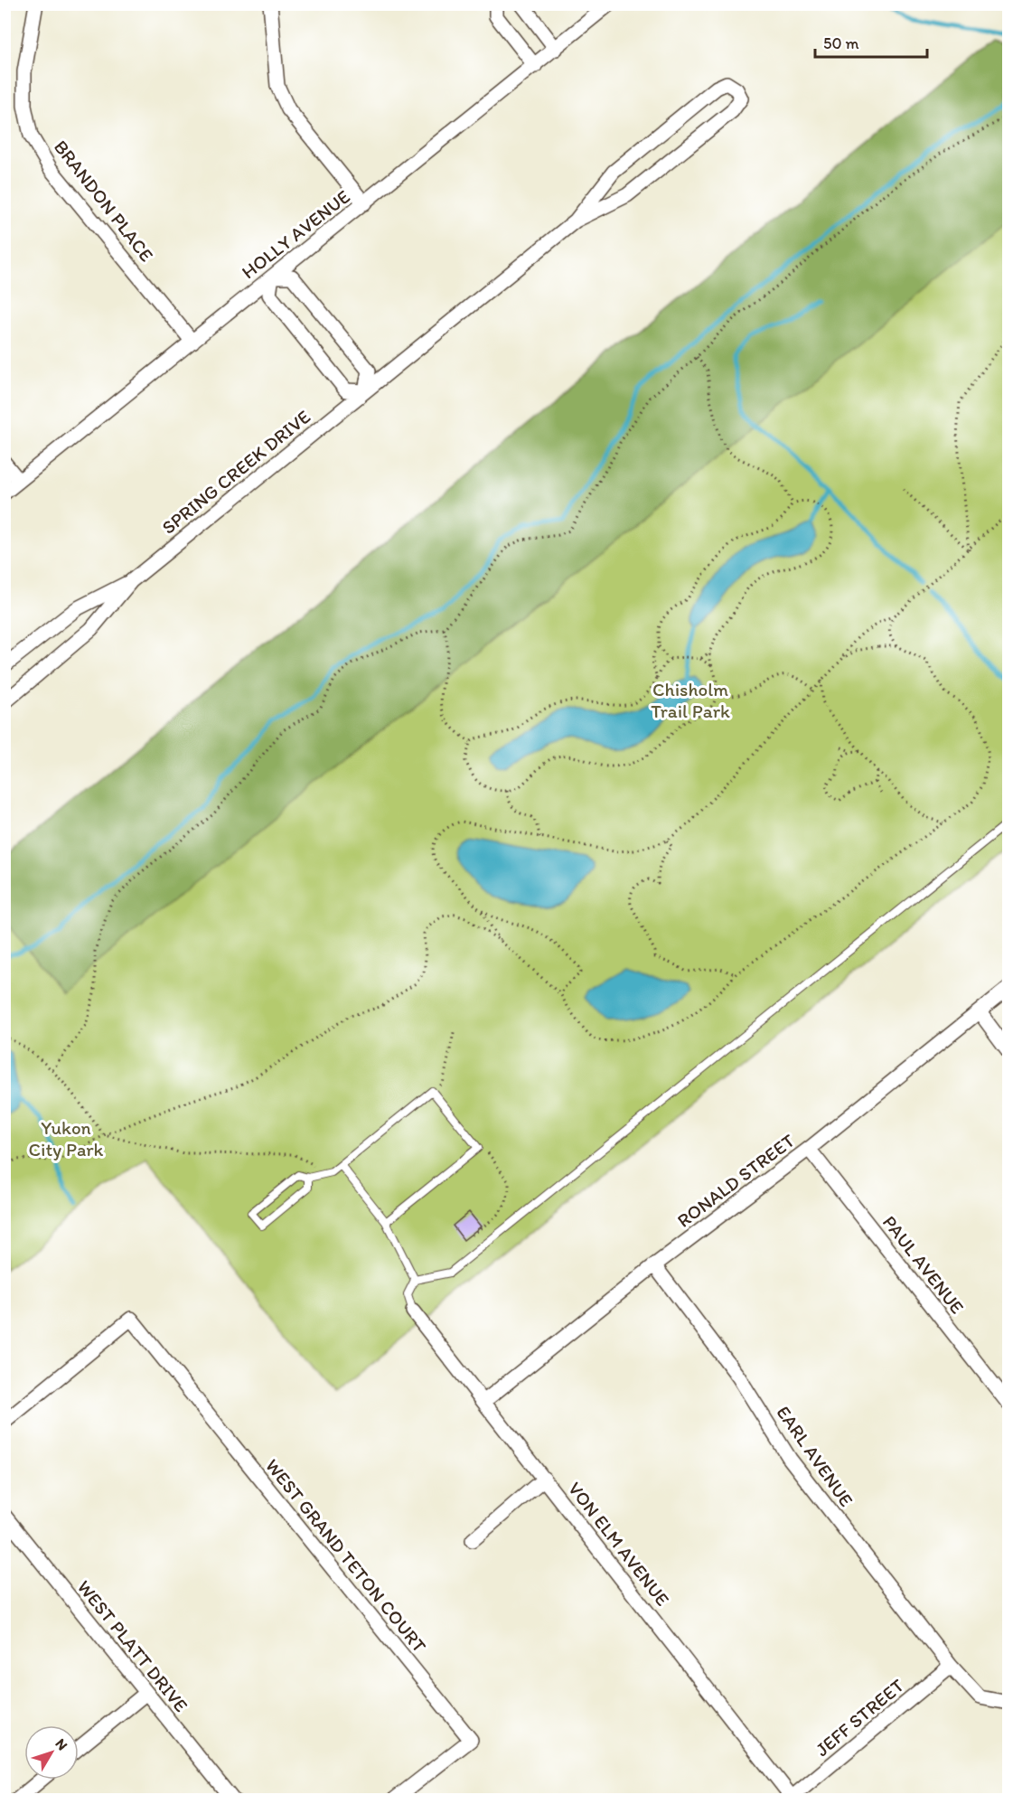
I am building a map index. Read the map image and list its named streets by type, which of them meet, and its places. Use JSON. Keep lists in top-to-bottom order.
{
  "streets": {
    "street": [
      "BRANDON PLACE",
      "HOLLY AVENUE",
      "SPRING CREEK DRIVE",
      "RONALD STREET",
      "PAUL AVENUE",
      "EARL AVENUE",
      "VON ELM AVENUE",
      "WEST GRAND TETON COURT",
      "WEST PLATT DRIVE",
      "JEFF STREET"
    ]
  },
  "crossings": [
    ["BRANDON PLACE", "HOLLY AVENUE"],
    ["RONALD STREET", "PAUL AVENUE"],
    ["RONALD STREET", "EARL AVENUE"],
    ["RONALD STREET", "VON ELM AVENUE"],
    ["EARL AVENUE", "JEFF STREET"],
    ["VON ELM AVENUE", "JEFF STREET"]
  ],
  "parks": ["Chisholm Trail Park", "Yukon City Park"],
  "scale_bar": "50 m",
  "north": "top right"
}
